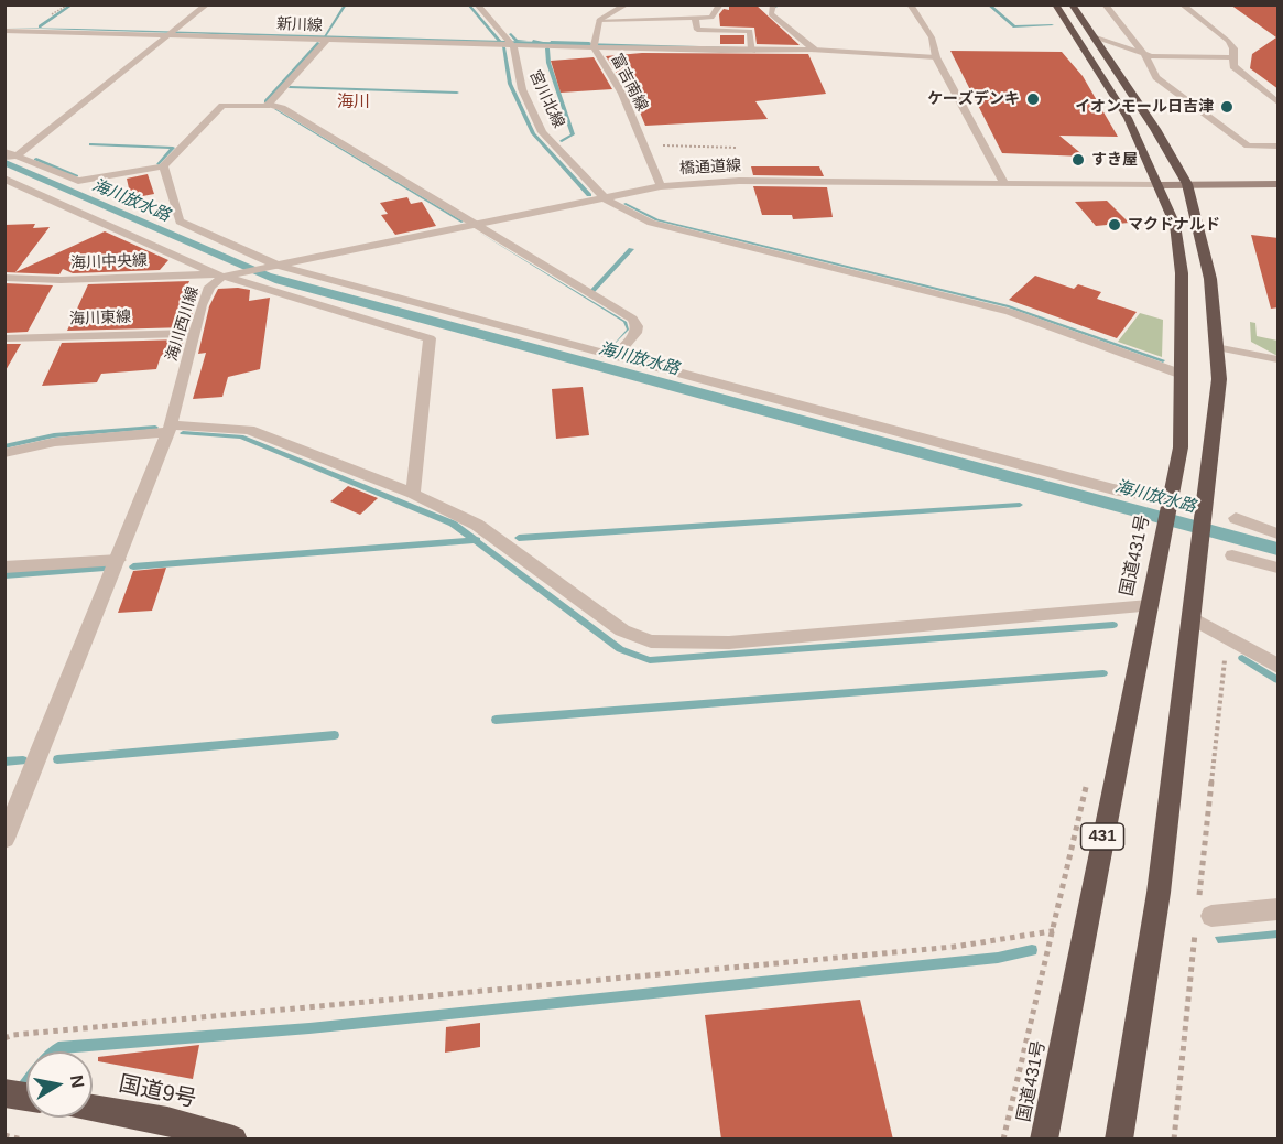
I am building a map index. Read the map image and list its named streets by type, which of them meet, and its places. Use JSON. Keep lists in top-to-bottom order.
{
  "streets": {
    "highway": ["国道431号", "431", "国道9号"],
    "street": [
      "新川線",
      "富吉南線",
      "宮川北線",
      "橋通道線",
      "海川中央線",
      "海川東線",
      "海川西川線"
    ]
  },
  "crossings": [
    ["新川線", "富吉南線"],
    ["新川線", "宮川北線"],
    ["富吉南線", "橋通道線"],
    ["宮川北線", "橋通道線"],
    ["宮川北線", "国道431号"],
    ["橋通道線", "海川中央線"],
    ["橋通道線", "国道431号"],
    ["海川中央線", "海川西川線"],
    ["海川東線", "海川西川線"]
  ],
  "districts": ["海川"],
  "water": ["海川放水路"],
  "places": [
    "ケーズデンキ",
    "イオンモール日吉津",
    "すき屋",
    "マクドナルド"
  ],
  "north": "right"
}
